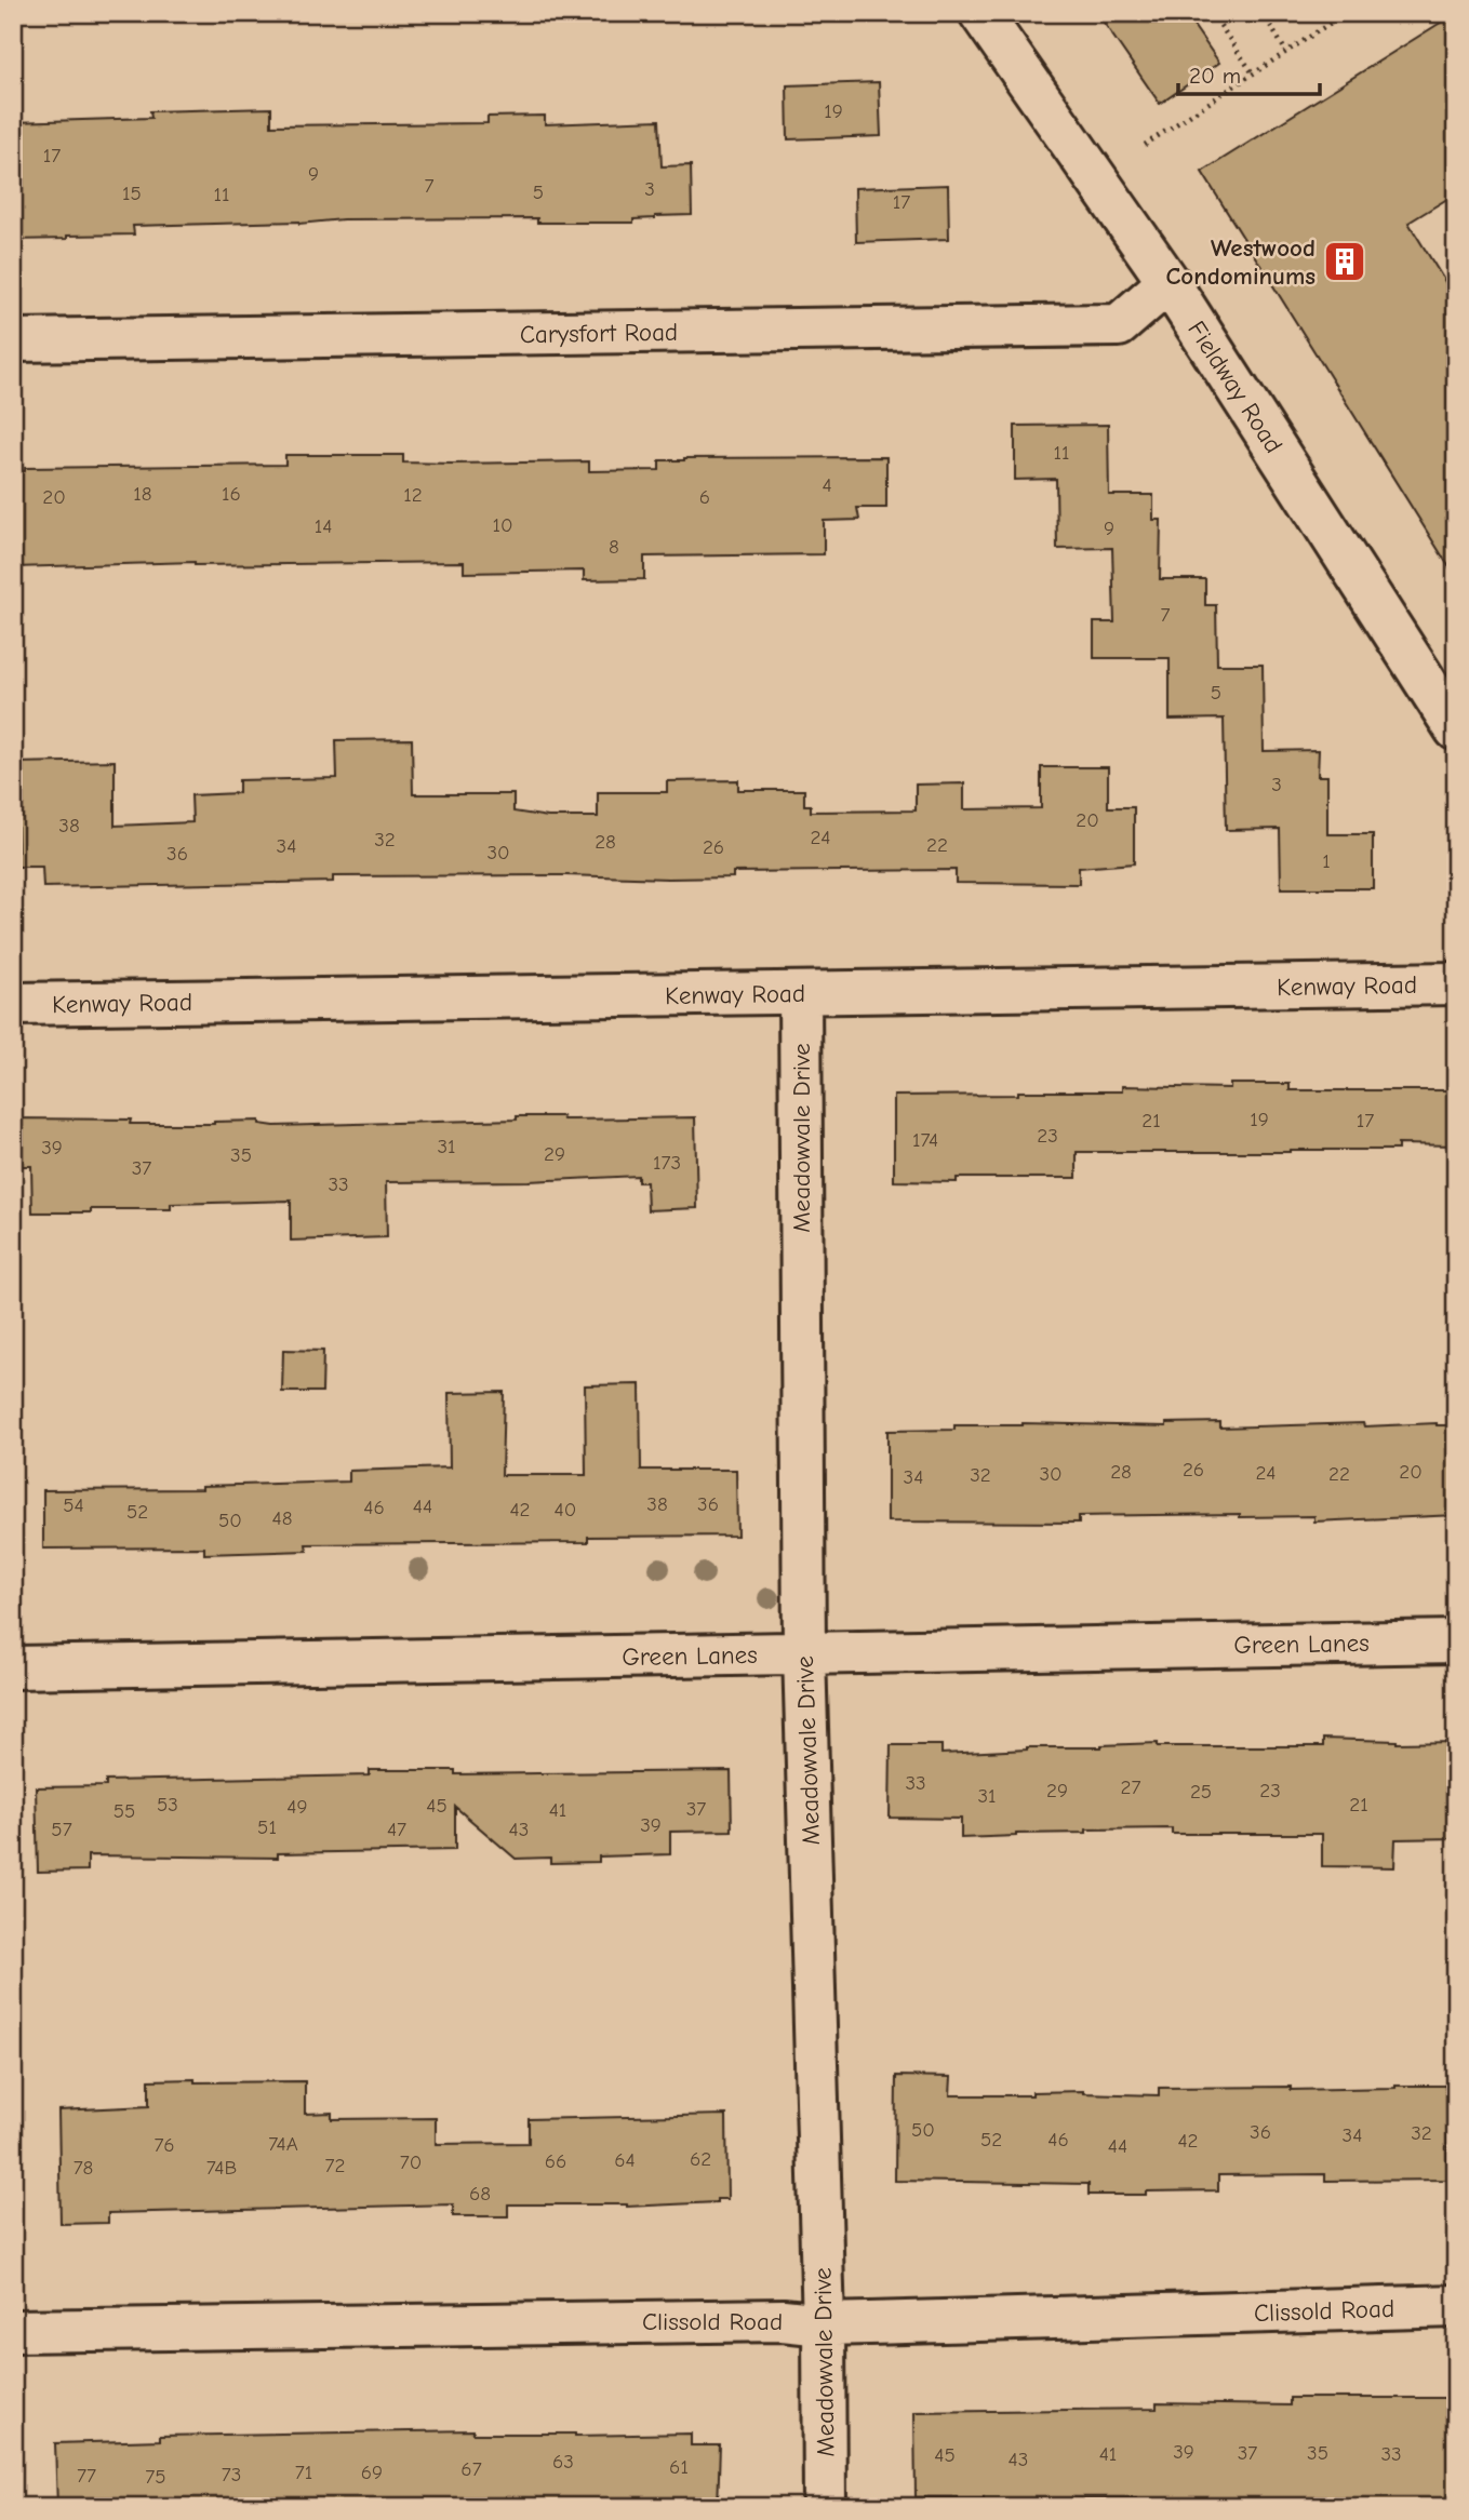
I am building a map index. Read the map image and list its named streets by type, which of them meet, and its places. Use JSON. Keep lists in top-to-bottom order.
{
  "streets": {
    "street": [
      "Carysfort Road",
      "Fieldway Road",
      "Kenway Road",
      "Meadowvale Drive",
      "Green Lanes",
      "Clissold Road"
    ]
  },
  "crossings": [
    ["Carysfort Road", "Fieldway Road"],
    ["Kenway Road", "Meadowvale Drive"],
    ["Meadowvale Drive", "Green Lanes"],
    ["Meadowvale Drive", "Clissold Road"]
  ],
  "places": {
    "building": ["Westwood Condominums"]
  },
  "house_numbers": [
    "19",
    "17",
    "9",
    "7",
    "3",
    "5",
    "15",
    "11",
    "17",
    "11",
    "4",
    "18",
    "16",
    "12",
    "20",
    "6",
    "10",
    "14",
    "9",
    "8",
    "7",
    "5",
    "3",
    "20",
    "38",
    "24",
    "32",
    "28",
    "22",
    "34",
    "26",
    "30",
    "36",
    "1",
    "19",
    "21",
    "17",
    "23",
    "174",
    "31",
    "39",
    "29",
    "35",
    "173",
    "37",
    "33",
    "26",
    "28",
    "20",
    "24",
    "30",
    "22",
    "32",
    "34",
    "38",
    "36",
    "54",
    "44",
    "46",
    "42",
    "40",
    "52",
    "48",
    "50",
    "33",
    "27",
    "29",
    "23",
    "25",
    "31",
    "53",
    "21",
    "45",
    "49",
    "37",
    "41",
    "55",
    "39",
    "51",
    "57",
    "47",
    "43",
    "50",
    "36",
    "32",
    "34",
    "52",
    "46",
    "42",
    "74A",
    "76",
    "44",
    "62",
    "64",
    "66",
    "70",
    "72",
    "78",
    "74B",
    "68",
    "39",
    "37",
    "35",
    "41",
    "33",
    "45",
    "43",
    "63",
    "61",
    "67",
    "71",
    "69",
    "73",
    "77",
    "75"
  ],
  "scale_bar": "20 m"
}
